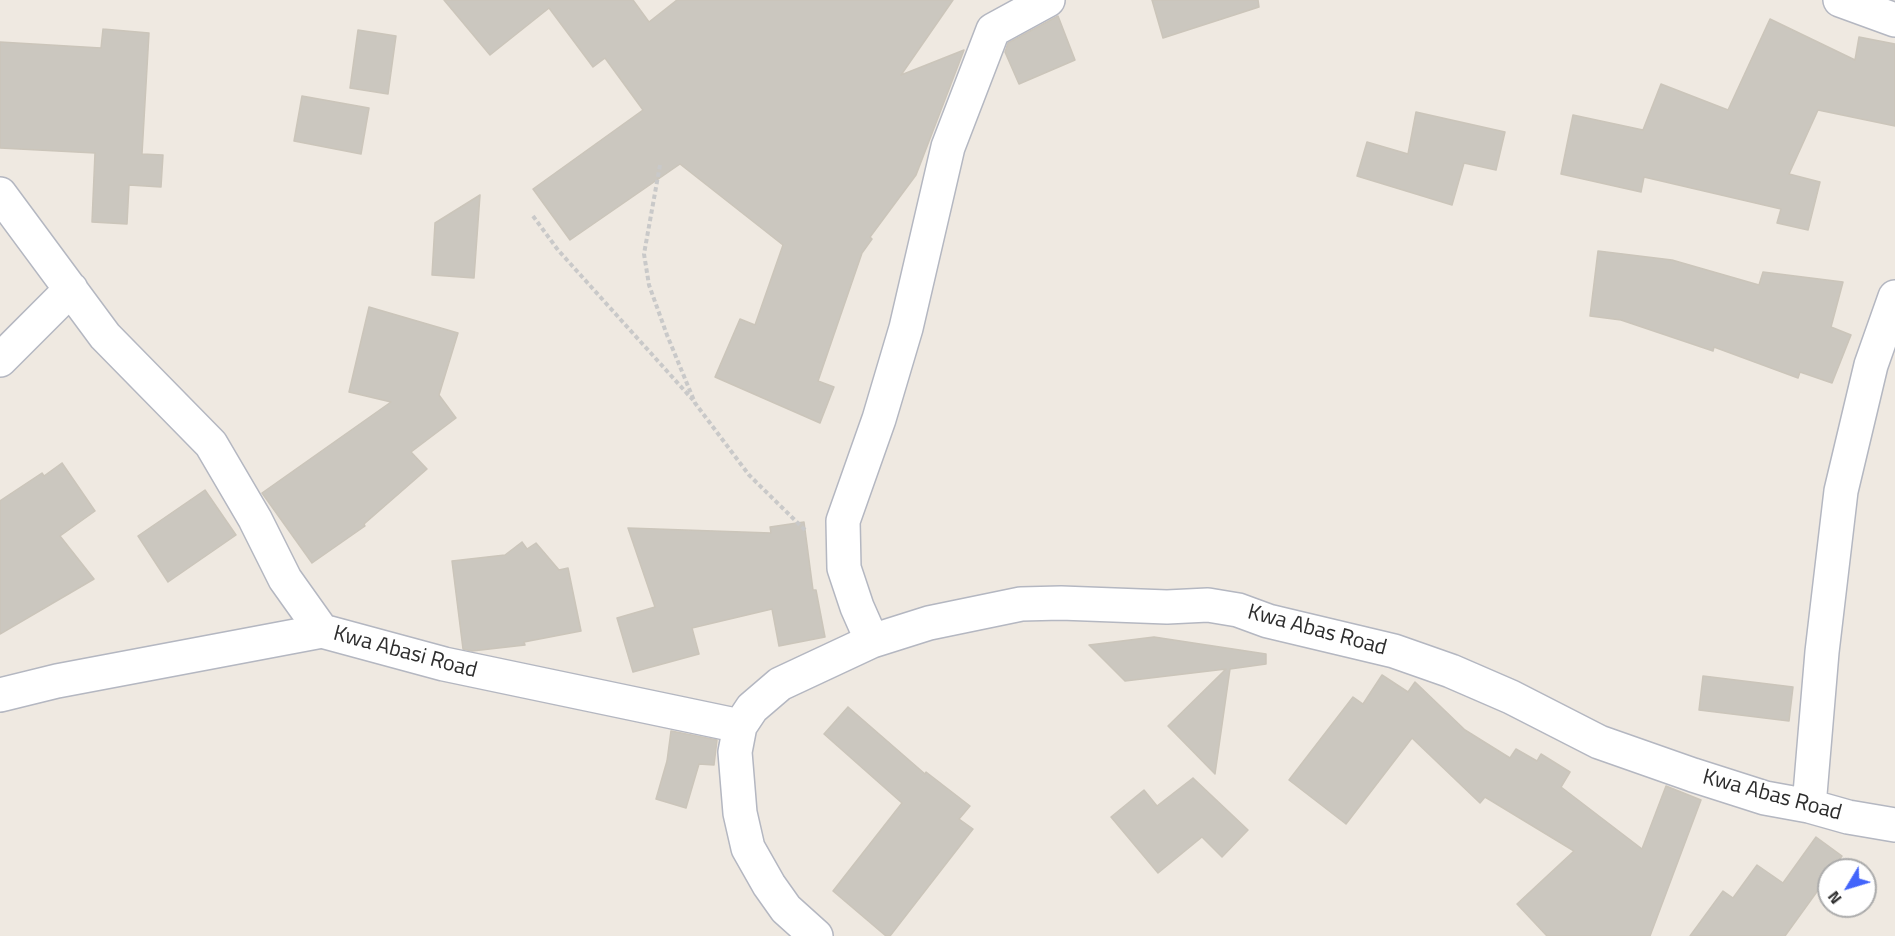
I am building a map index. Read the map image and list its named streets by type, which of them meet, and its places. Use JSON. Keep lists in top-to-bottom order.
{
  "streets": {
    "street": ["Kwa Abas Road", "Kwa Abasi Road"]
  },
  "crossings": [
    ["Kwa Abas Road", "Kwa Abasi Road"]
  ],
  "north": "bottom left"
}
